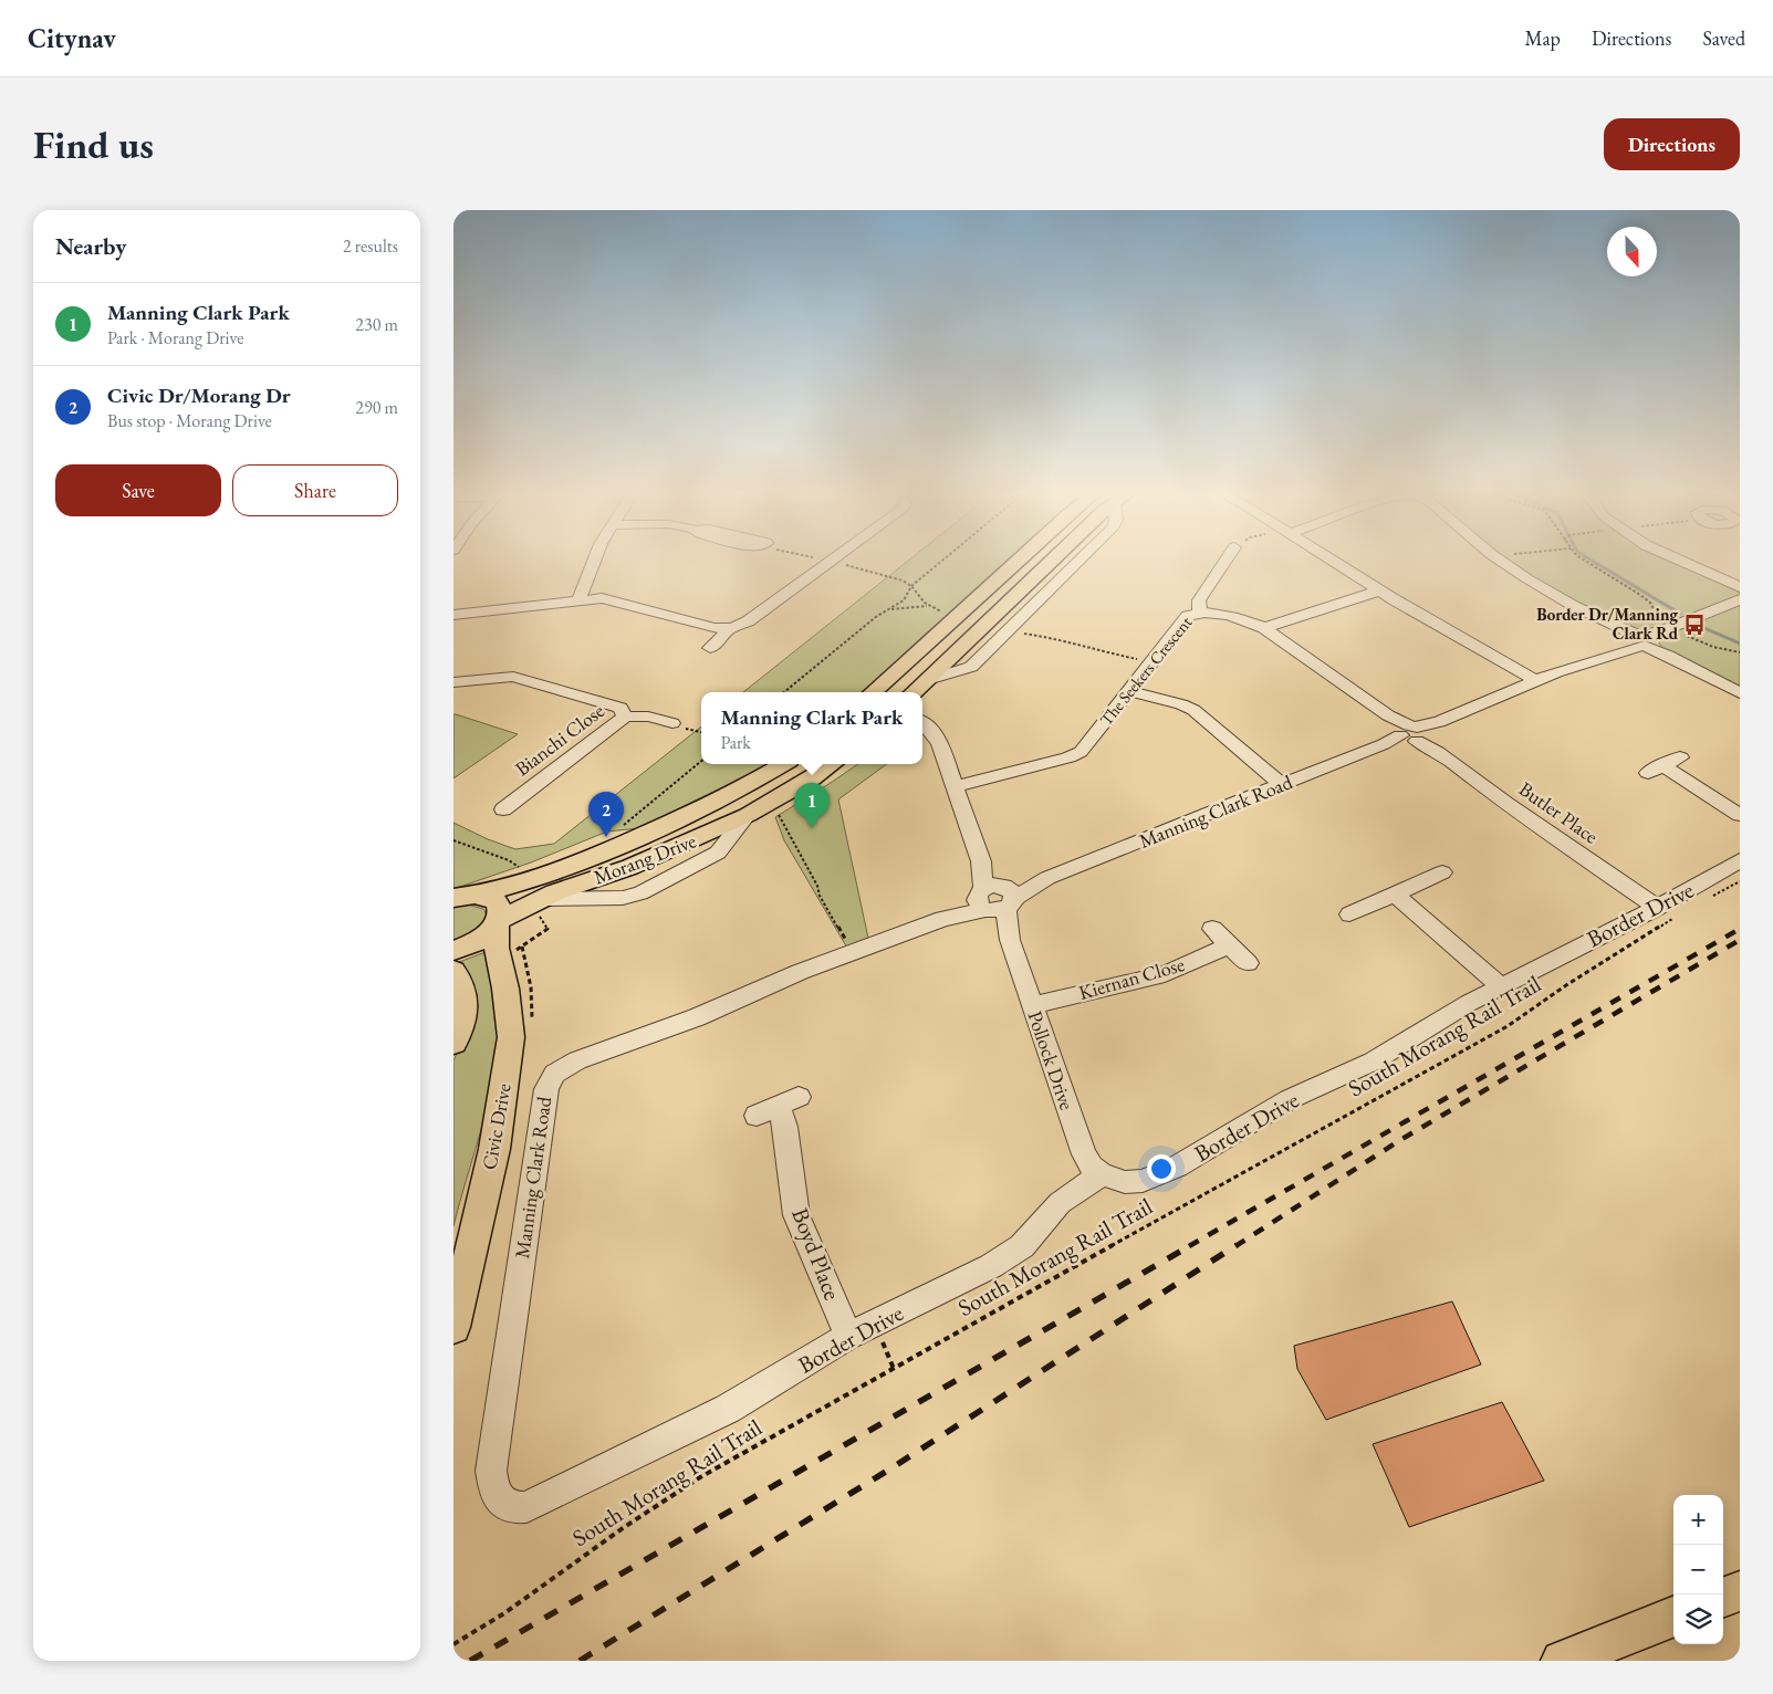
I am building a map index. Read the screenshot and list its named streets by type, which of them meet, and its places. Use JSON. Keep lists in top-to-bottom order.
{
  "streets": {
    "main road": ["Morang Drive", "Civic Drive"],
    "street": [
      "The Seekers Crescent",
      "Bianchi Close",
      "Manning Clark Road",
      "Butler Place",
      "Border Drive",
      "Kiernan Close",
      "Pollock Drive",
      "Boyd Place"
    ],
    "path": ["South Morang Rail Trail"]
  },
  "crossings": [
    ["The Seekers Crescent", "Manning Clark Road"],
    ["The Seekers Crescent", "Butler Place"],
    ["The Seekers Crescent", "Pollock Drive"],
    ["Manning Clark Road", "Butler Place"],
    ["Manning Clark Road", "Border Drive"],
    ["Manning Clark Road", "Pollock Drive"],
    ["Butler Place", "Border Drive"],
    ["Morang Drive", "Civic Drive"],
    ["Border Drive", "Pollock Drive"],
    ["Border Drive", "Boyd Place"],
    ["Kiernan Close", "Pollock Drive"]
  ],
  "places": {
    "bus stop": ["Border Dr/Manning Clark Rd"]
  },
  "north": "bottom",
  "page": {
    "header": "Citynav",
    "nav": ["Map", "Directions", "Saved"],
    "buttons": [
      "Directions",
      ["Save", "Share"]
    ],
    "title": "Find us",
    "heading": ["Nearby", "2 results"],
    "list": [
      {
        "mark": "1",
        "name": "Manning Clark Park",
        "note": "Park · Morang Drive",
        "value": "230 m"
      },
      {
        "mark": "2",
        "name": "Civic Dr/Morang Dr",
        "note": "Bus stop · Morang Drive",
        "value": "290 m"
      }
    ],
    "popup": ["Manning Clark Park", "Park"],
    "pins": ["1", "2"],
    "map_buttons": ["+", "−"]
  }
}
